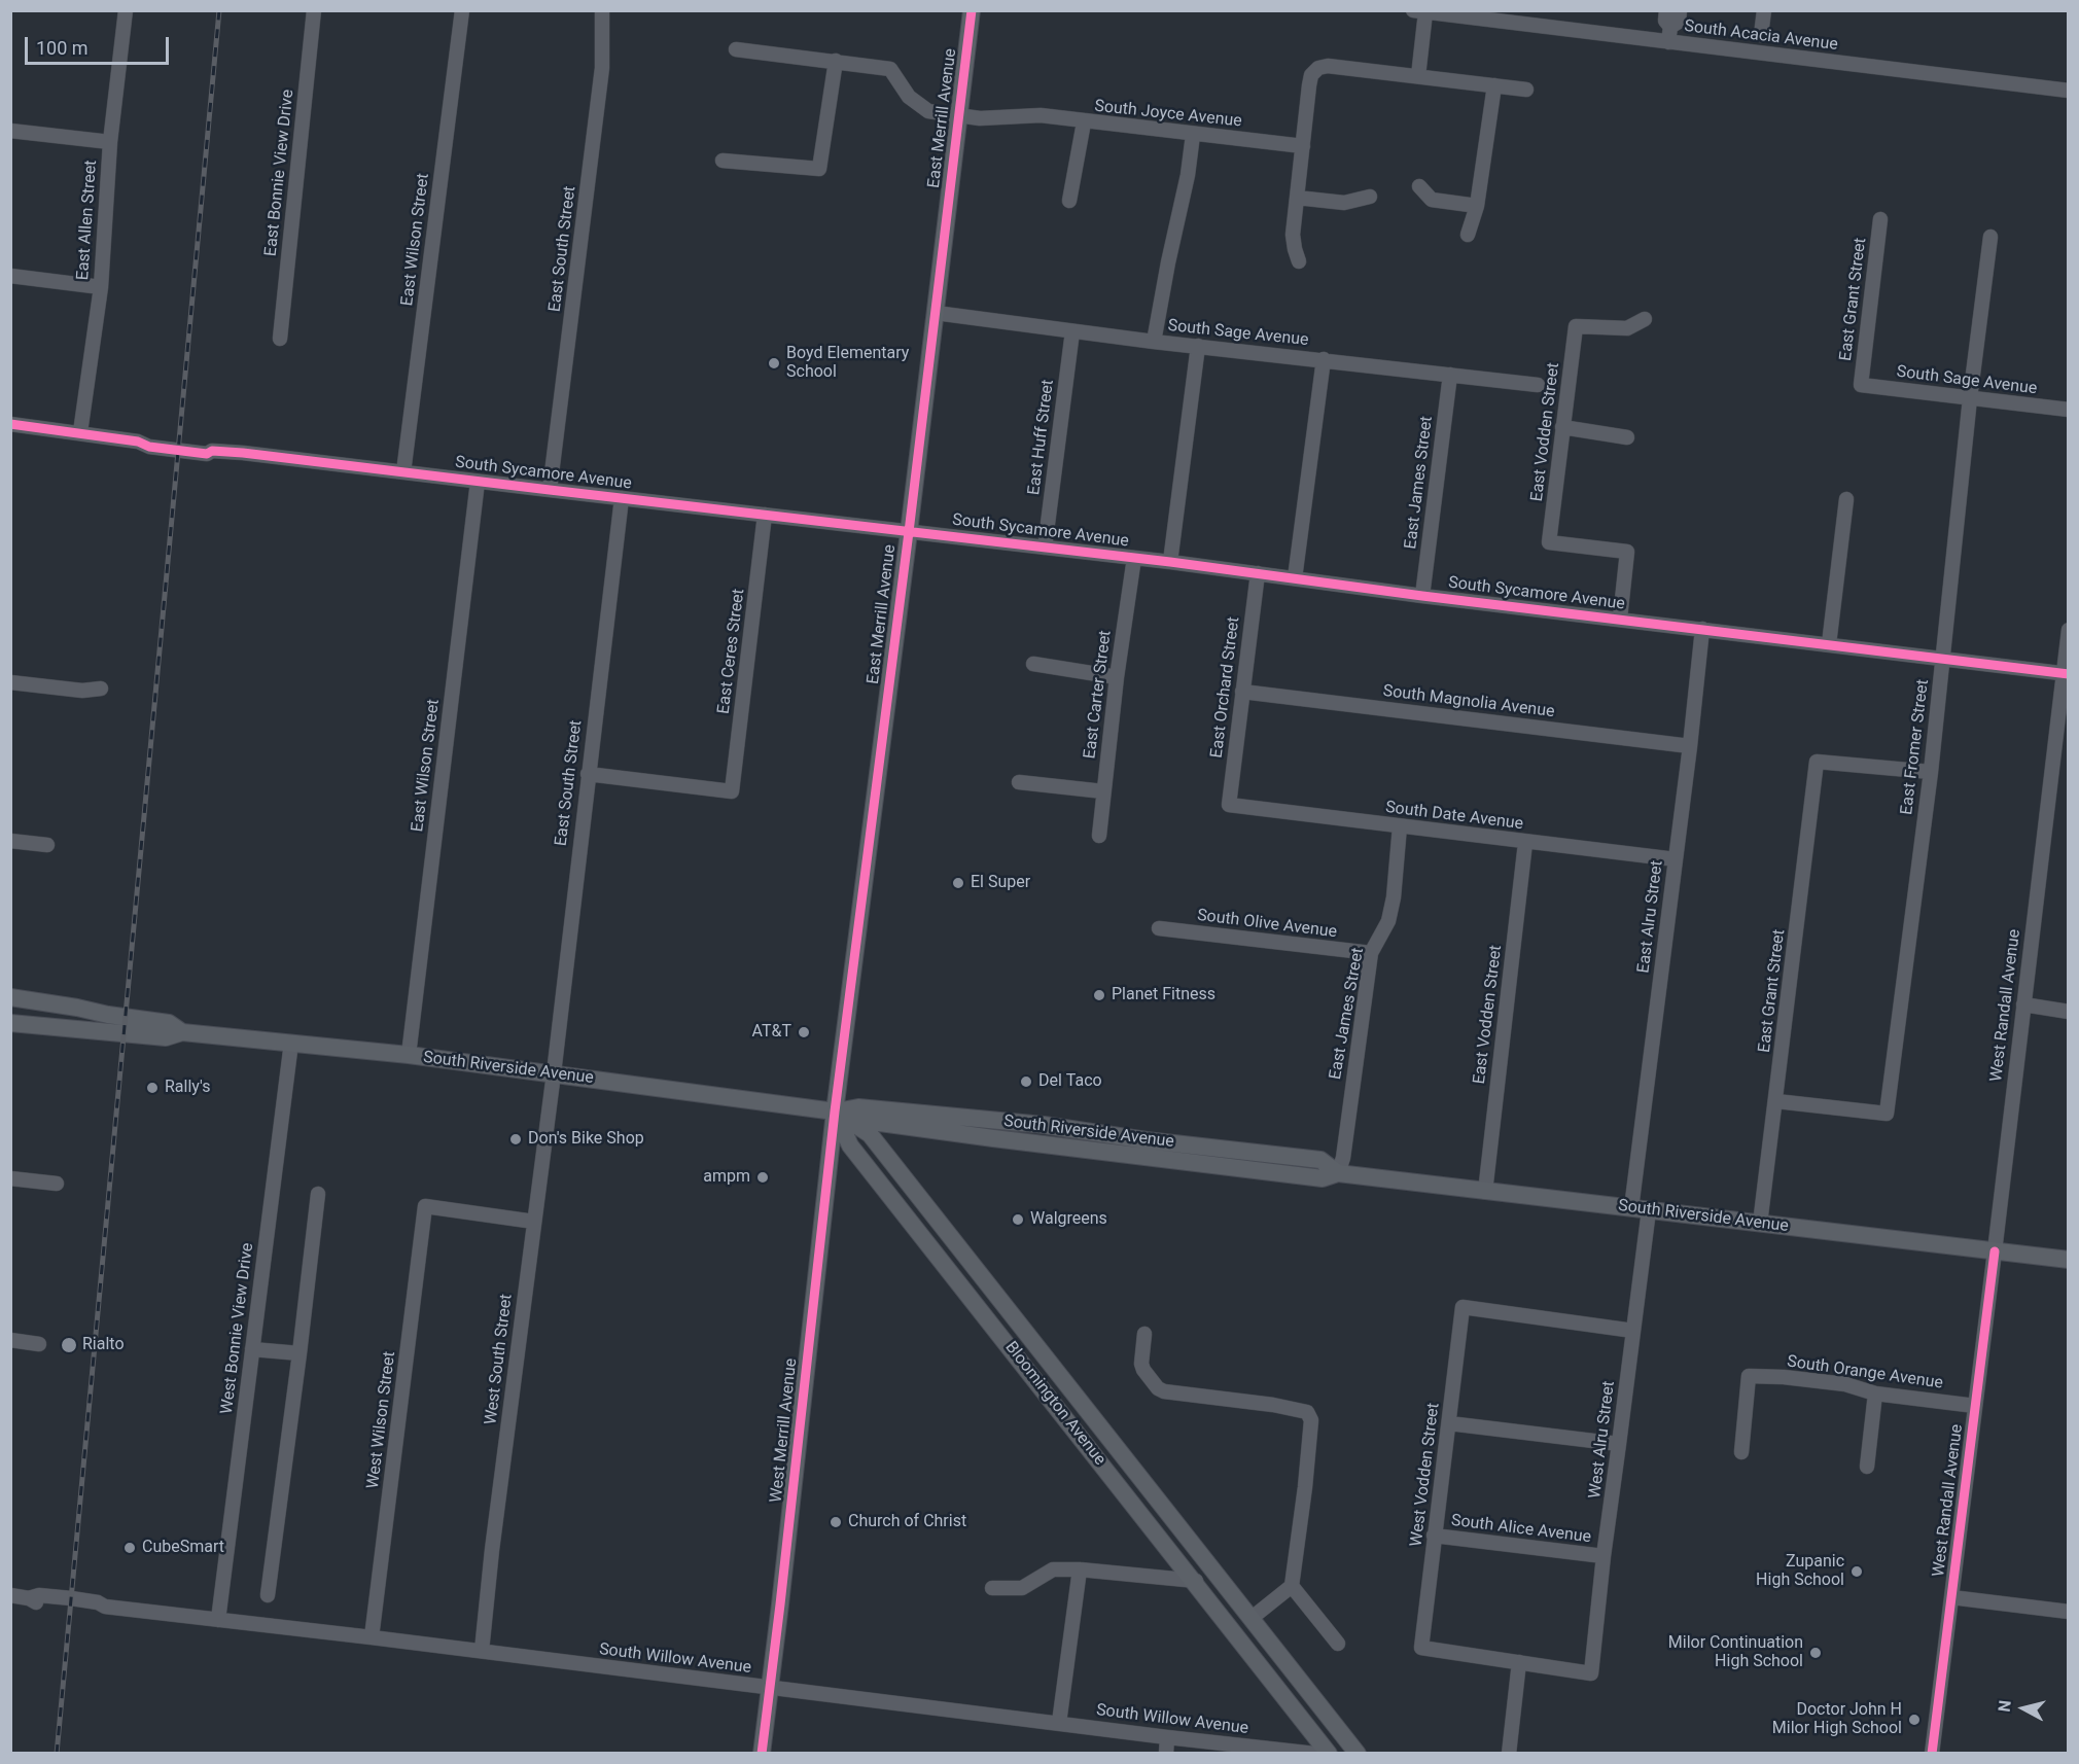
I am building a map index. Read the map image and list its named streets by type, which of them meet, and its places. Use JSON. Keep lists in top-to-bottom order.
{
  "streets": {
    "main road": [
      "East Merrill Avenue",
      "South Riverside Avenue",
      "Bloomington Avenue",
      "West Merrill Avenue"
    ],
    "street": [
      "South Acacia Avenue",
      "South Joyce Avenue",
      "East Bonnie View Drive",
      "East Allen Street",
      "East Wilson Street",
      "East South Street",
      "East Grant Street",
      "South Sage Avenue",
      "East Vodden Street",
      "East Huff Street",
      "South Sycamore Avenue",
      "East James Street",
      "East Ceres Street",
      "East Orchard Street",
      "East Carter Street",
      "South Magnolia Avenue",
      "East Fromer Street",
      "South Date Avenue",
      "East Alru Street",
      "South Olive Avenue",
      "West Randall Avenue",
      "West Bonnie View Drive",
      "West South Street",
      "South Orange Avenue",
      "West Wilson Street",
      "West Alru Street",
      "West Vodden Street",
      "South Alice Avenue",
      "South Willow Avenue"
    ]
  },
  "crossings": [
    ["South Joyce Avenue", "East Merrill Avenue"],
    ["East Merrill Avenue", "South Sage Avenue"],
    ["East Merrill Avenue", "South Sycamore Avenue"],
    ["East Merrill Avenue", "South Riverside Avenue"],
    ["East Merrill Avenue", "Bloomington Avenue"],
    ["East Merrill Avenue", "West Merrill Avenue"],
    ["East Allen Street", "South Sycamore Avenue"],
    ["East Wilson Street", "South Sycamore Avenue"],
    ["East Wilson Street", "South Riverside Avenue"],
    ["East South Street", "South Sycamore Avenue"],
    ["East South Street", "East Ceres Street"],
    ["East South Street", "South Riverside Avenue"],
    ["East South Street", "West South Street"],
    ["East Grant Street", "South Sage Avenue"],
    ["East Grant Street", "East Fromer Street"],
    ["East Grant Street", "South Riverside Avenue"],
    ["South Sage Avenue", "East Huff Street"],
    ["South Sage Avenue", "East James Street"],
    ["South Sage Avenue", "East Fromer Street"],
    ["East Vodden Street", "South Sycamore Avenue"],
    ["East Vodden Street", "South Date Avenue"],
    ["East Vodden Street", "South Riverside Avenue"],
    ["East Huff Street", "South Sycamore Avenue"],
    ["South Sycamore Avenue", "East James Street"],
    ["South Sycamore Avenue", "East Ceres Street"],
    ["South Sycamore Avenue", "East Orchard Street"],
    ["South Sycamore Avenue", "East Carter Street"],
    ["South Sycamore Avenue", "East Fromer Street"],
    ["South Sycamore Avenue", "East Alru Street"],
    ["South Sycamore Avenue", "West Randall Avenue"],
    ["East James Street", "South Date Avenue"],
    ["East James Street", "South Olive Avenue"],
    ["East James Street", "South Riverside Avenue"],
    ["East Orchard Street", "South Magnolia Avenue"],
    ["East Orchard Street", "South Date Avenue"],
    ["South Magnolia Avenue", "East Alru Street"],
    ["South Date Avenue", "East Alru Street"],
    ["East Alru Street", "South Riverside Avenue"],
    ["East Alru Street", "West Alru Street"],
    ["West Randall Avenue", "South Riverside Avenue"],
    ["West Randall Avenue", "South Orange Avenue"],
    ["South Riverside Avenue", "West Bonnie View Drive"],
    ["South Riverside Avenue", "West South Street"],
    ["South Riverside Avenue", "Bloomington Avenue"],
    ["South Riverside Avenue", "West Merrill Avenue"],
    ["South Riverside Avenue", "West Alru Street"],
    ["West Bonnie View Drive", "South Willow Avenue"],
    ["West South Street", "West Wilson Street"],
    ["West South Street", "South Willow Avenue"],
    ["Bloomington Avenue", "West Merrill Avenue"],
    ["West Wilson Street", "South Willow Avenue"],
    ["West Merrill Avenue", "South Willow Avenue"],
    ["West Alru Street", "West Vodden Street"],
    ["West Alru Street", "South Alice Avenue"],
    ["West Vodden Street", "South Alice Avenue"]
  ],
  "places": [
    "Boyd Elementary School",
    "El Super",
    "Planet Fitness",
    "AT&T",
    "Del Taco",
    "Rally's",
    "Don's Bike Shop",
    "ampm",
    "Walgreens",
    "Rialto",
    "Church of Christ",
    "CubeSmart",
    "Zupanic High School",
    "Milor Continuation High School",
    "Doctor John H Milor High School"
  ],
  "scale_bar": "100 m",
  "north": "left"
}
